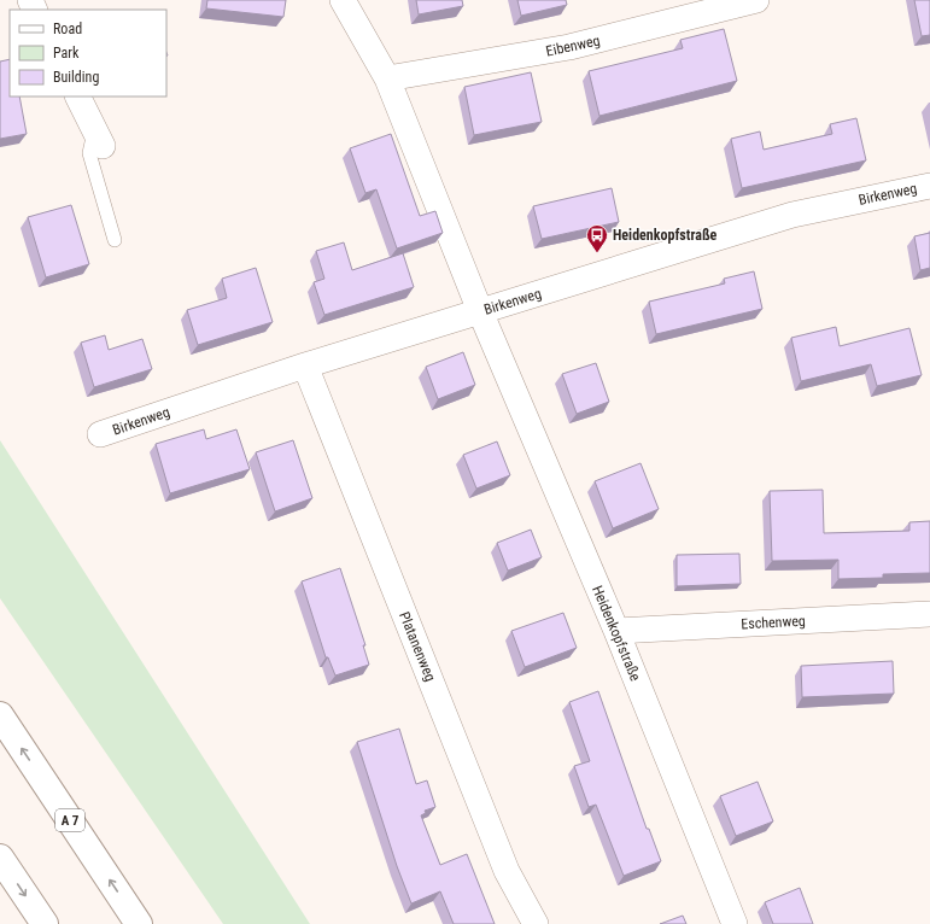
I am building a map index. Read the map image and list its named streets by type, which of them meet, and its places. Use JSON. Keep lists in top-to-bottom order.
{
  "streets": {
    "highway": ["A 7"],
    "street": [
      "Eibenweg",
      "Birkenweg",
      "Eschenweg",
      "Heidenkopfstraße",
      "Platanenweg"
    ]
  },
  "crossings": [
    ["Eibenweg", "Heidenkopfstraße"],
    ["Birkenweg", "Heidenkopfstraße"],
    ["Birkenweg", "Platanenweg"],
    ["Eschenweg", "Heidenkopfstraße"]
  ],
  "places": {
    "bus stop": ["Heidenkopfstraße"]
  },
  "legend": ["Road", "Park", "Building"]
}
